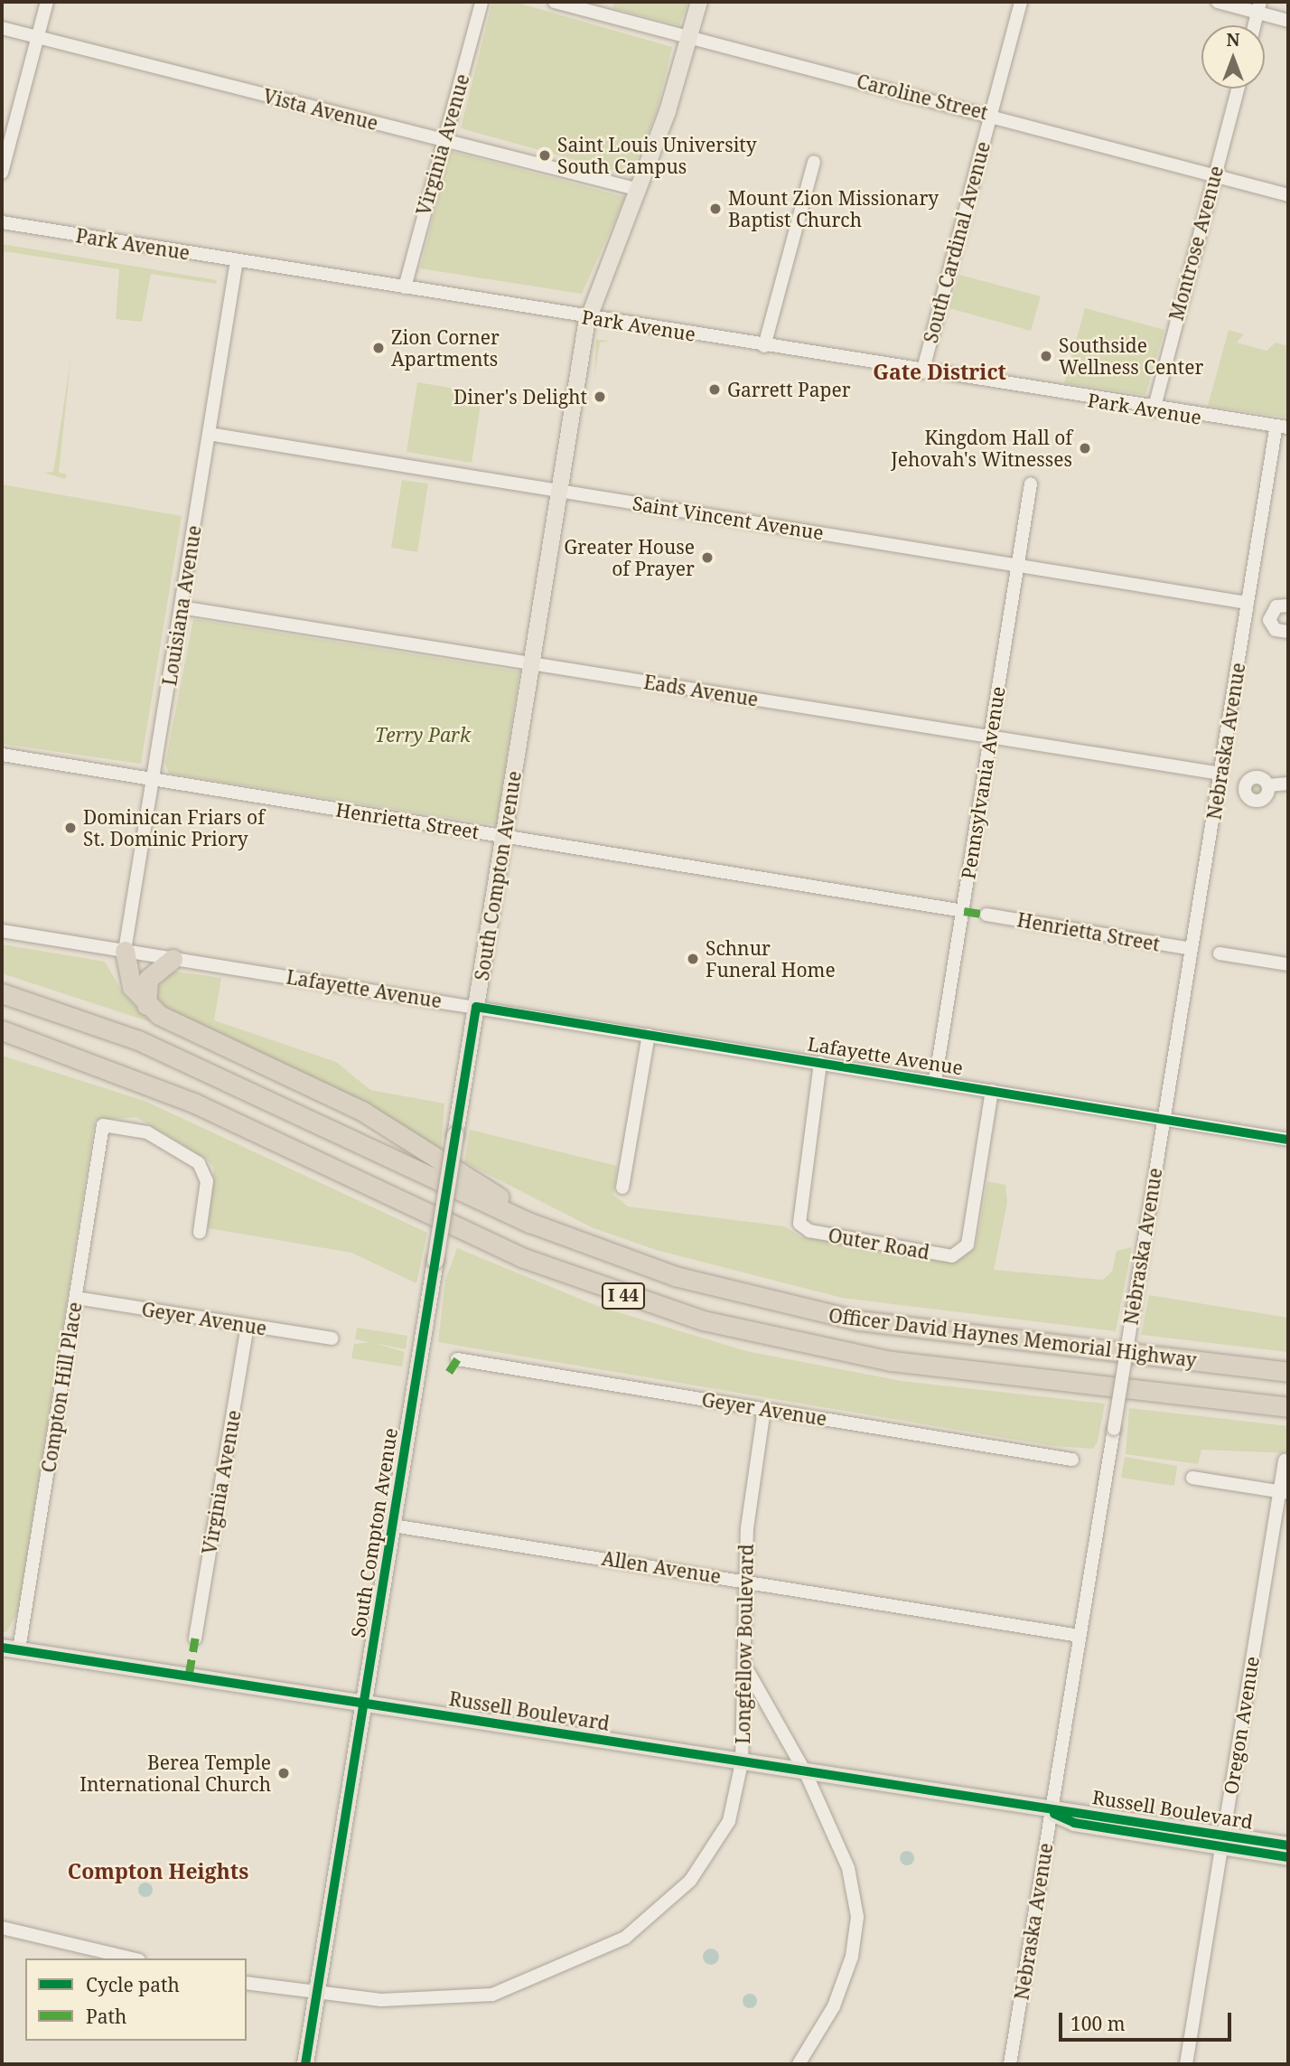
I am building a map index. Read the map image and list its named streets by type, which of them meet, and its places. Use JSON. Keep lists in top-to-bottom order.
{
  "streets": {
    "highway": ["I 44", "Officer David Haynes Memorial Highway"],
    "main road": ["South Compton Avenue", "Russell Boulevard"],
    "street": [
      "Caroline Street",
      "Vista Avenue",
      "Virginia Avenue",
      "South Cardinal Avenue",
      "Montrose Avenue",
      "Park Avenue",
      "Saint Vincent Avenue",
      "Louisiana Avenue",
      "Eads Avenue",
      "Nebraska Avenue",
      "Pennsylvania Avenue",
      "Henrietta Street",
      "Lafayette Avenue",
      "Outer Road",
      "Geyer Avenue",
      "Compton Hill Place",
      "Allen Avenue",
      "Longfellow Boulevard",
      "Oregon Avenue"
    ]
  },
  "crossings": [
    ["Caroline Street", "South Cardinal Avenue"],
    ["Caroline Street", "Montrose Avenue"],
    ["Caroline Street", "South Compton Avenue"],
    ["Vista Avenue", "Virginia Avenue"],
    ["Vista Avenue", "South Compton Avenue"],
    ["Virginia Avenue", "Park Avenue"],
    ["Virginia Avenue", "Geyer Avenue"],
    ["South Cardinal Avenue", "Park Avenue"],
    ["Montrose Avenue", "Park Avenue"],
    ["Park Avenue", "Louisiana Avenue"],
    ["Park Avenue", "Nebraska Avenue"],
    ["Park Avenue", "South Compton Avenue"],
    ["Saint Vincent Avenue", "Louisiana Avenue"],
    ["Saint Vincent Avenue", "Nebraska Avenue"],
    ["Saint Vincent Avenue", "Pennsylvania Avenue"],
    ["Saint Vincent Avenue", "South Compton Avenue"],
    ["Louisiana Avenue", "Eads Avenue"],
    ["Louisiana Avenue", "Henrietta Street"],
    ["Louisiana Avenue", "Lafayette Avenue"],
    ["Eads Avenue", "Nebraska Avenue"],
    ["Eads Avenue", "Pennsylvania Avenue"],
    ["Eads Avenue", "South Compton Avenue"],
    ["Nebraska Avenue", "Henrietta Street"],
    ["Nebraska Avenue", "Lafayette Avenue"],
    ["Nebraska Avenue", "Allen Avenue"],
    ["Nebraska Avenue", "Russell Boulevard"],
    ["Pennsylvania Avenue", "Henrietta Street"],
    ["Pennsylvania Avenue", "Lafayette Avenue"],
    ["Henrietta Street", "South Compton Avenue"],
    ["South Compton Avenue", "Lafayette Avenue"],
    ["South Compton Avenue", "Allen Avenue"],
    ["South Compton Avenue", "Longfellow Boulevard"],
    ["South Compton Avenue", "Russell Boulevard"],
    ["Lafayette Avenue", "Outer Road"],
    ["Geyer Avenue", "Compton Hill Place"],
    ["Geyer Avenue", "Longfellow Boulevard"],
    ["Compton Hill Place", "Russell Boulevard"],
    ["Allen Avenue", "Longfellow Boulevard"],
    ["Longfellow Boulevard", "Russell Boulevard"],
    ["Russell Boulevard", "Oregon Avenue"]
  ],
  "districts": ["Gate District", "Compton Heights"],
  "parks": ["Terry Park"],
  "places": [
    "Saint Louis University South Campus",
    "Mount Zion Missionary Baptist Church",
    "Zion Corner Apartments",
    "Southside Wellness Center",
    "Garrett Paper",
    "Diner's Delight",
    "Kingdom Hall of Jehovah's Witnesses",
    "Greater House of Prayer",
    "Dominican Friars of St. Dominic Priory",
    "Schnur Funeral Home",
    "Berea Temple International Church"
  ],
  "legend": ["Cycle path", "Path"],
  "scale_bar": "100 m",
  "north": "top"
}
